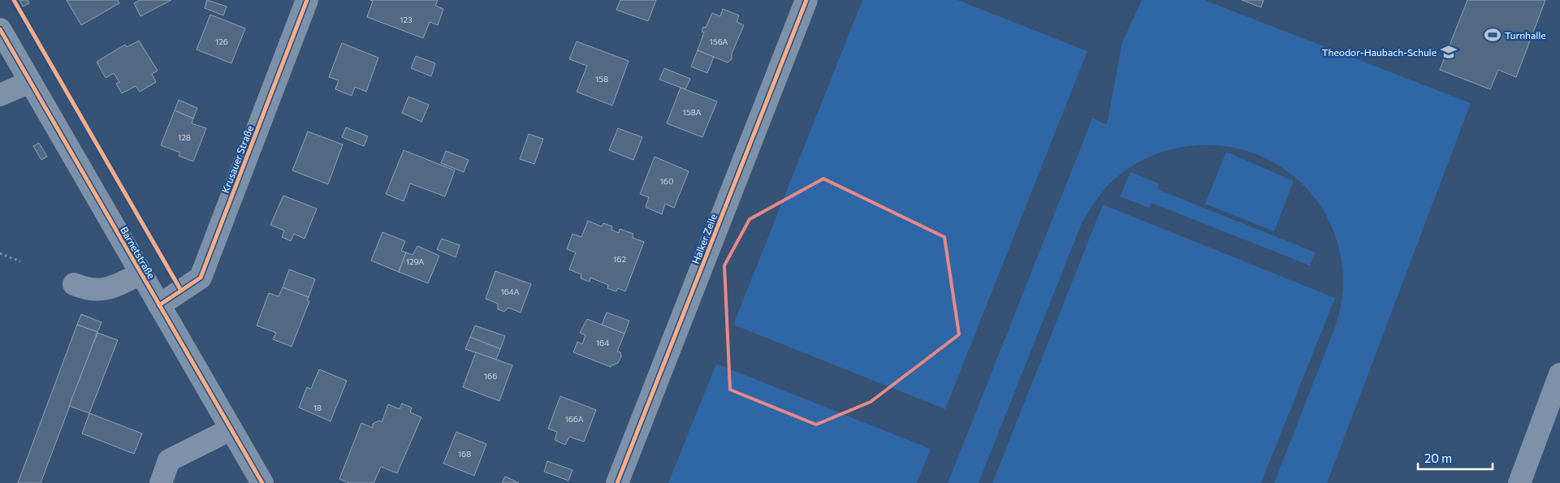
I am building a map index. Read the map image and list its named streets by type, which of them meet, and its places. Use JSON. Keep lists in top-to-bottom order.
{
  "streets": {
    "street": ["Krusauer Straße", "Halker Zeile", "Barnetstraße"]
  },
  "crossings": [
    ["Krusauer Straße", "Barnetstraße"]
  ],
  "places": {
    "sports": ["Turnhalle"],
    "school or university": ["Theodor-Haubach-Schule"]
  },
  "house_numbers": [
    "123",
    "126",
    "156A",
    "158",
    "158A",
    "128",
    "160",
    "162",
    "129A",
    "164A",
    "164",
    "166",
    "18",
    "166A",
    "168"
  ],
  "scale_bar": "20 m"
}
